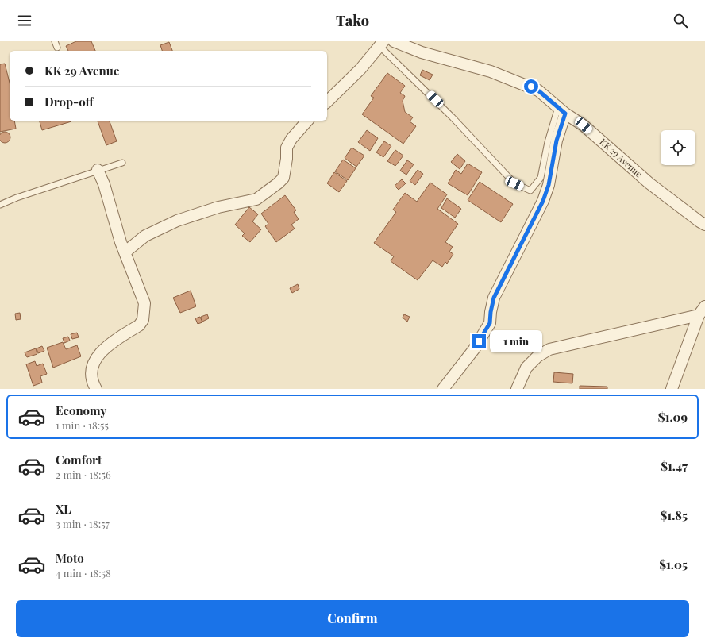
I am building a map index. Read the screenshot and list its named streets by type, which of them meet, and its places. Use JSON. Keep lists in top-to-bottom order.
{
  "streets": {
    "street": ["KK 29 Avenue"]
  },
  "page": {
    "header": "Tako",
    "banner": ["KK 29 Avenue", "Drop-off"],
    "bubble": "1 min",
    "list": [
      {
        "name": "Economy",
        "note": "1 min · 18:55",
        "value": "$1.09"
      },
      {
        "name": "Comfort",
        "note": "2 min · 18:56",
        "value": "$1.47"
      },
      {
        "name": "XL",
        "note": "3 min · 18:57",
        "value": "$1.85"
      },
      {
        "name": "Moto",
        "note": "4 min · 18:58",
        "value": "$1.05"
      }
    ],
    "buttons": "Confirm"
  }
}
